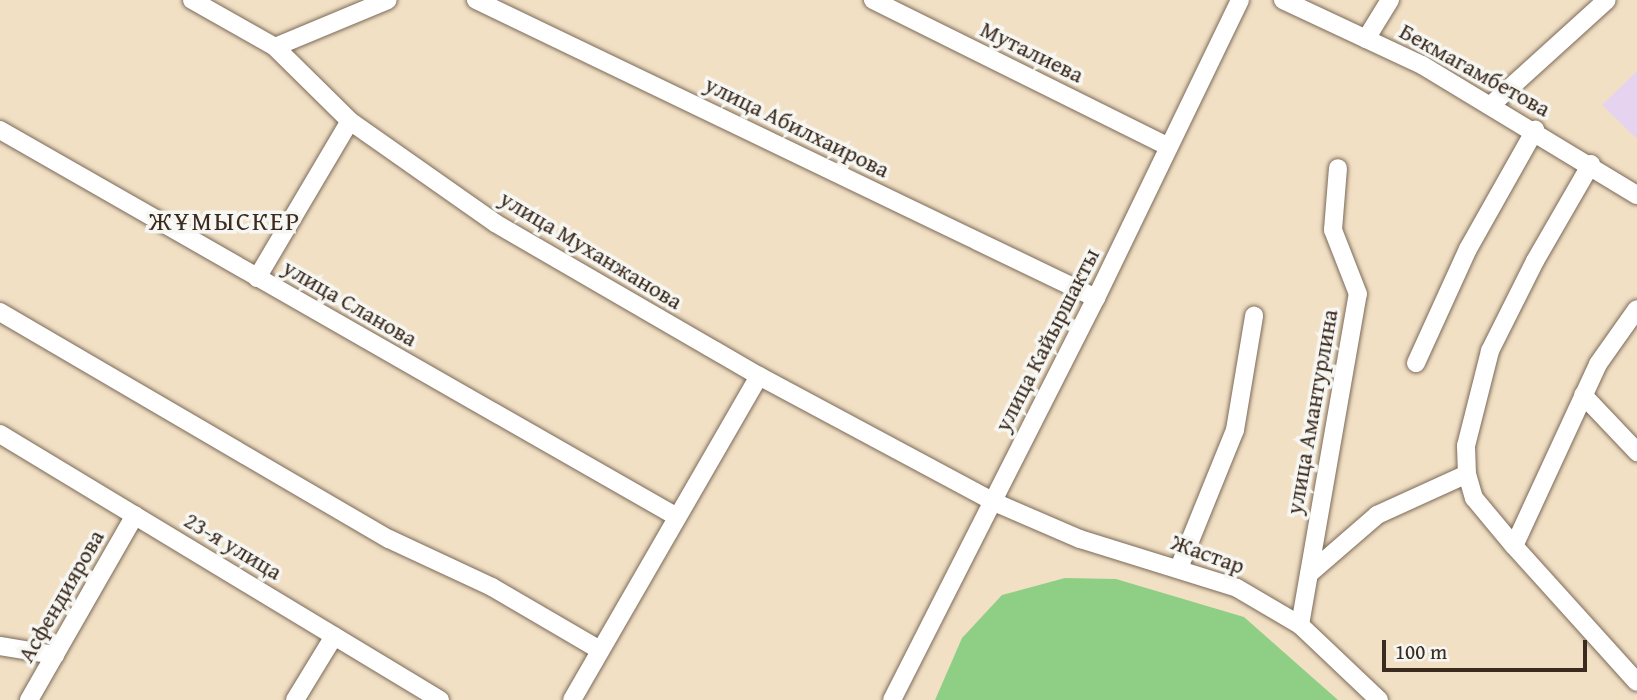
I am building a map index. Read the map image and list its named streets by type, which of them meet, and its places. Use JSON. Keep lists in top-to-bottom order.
{
  "streets": {
    "street": [
      "Муталиева",
      "Бекмагамбетова",
      "улица Абилхаирова",
      "улица Муханжанова",
      "улица Сланова",
      "улица Кайыршакты",
      "улица Амантурлина",
      "23-я улица",
      "Жастар",
      "Асфендиярова"
    ]
  },
  "crossings": [
    ["Муталиева", "улица Кайыршакты"],
    ["улица Абилхаирова", "улица Кайыршакты"],
    ["улица Муханжанова", "улица Кайыршакты"],
    ["улица Муханжанова", "Жастар"],
    ["улица Кайыршакты", "Жастар"],
    ["улица Амантурлина", "Жастар"],
    ["23-я улица", "Асфендиярова"]
  ],
  "districts": ["ЖҰМЫСКЕР"],
  "scale_bar": "100 m"
}
